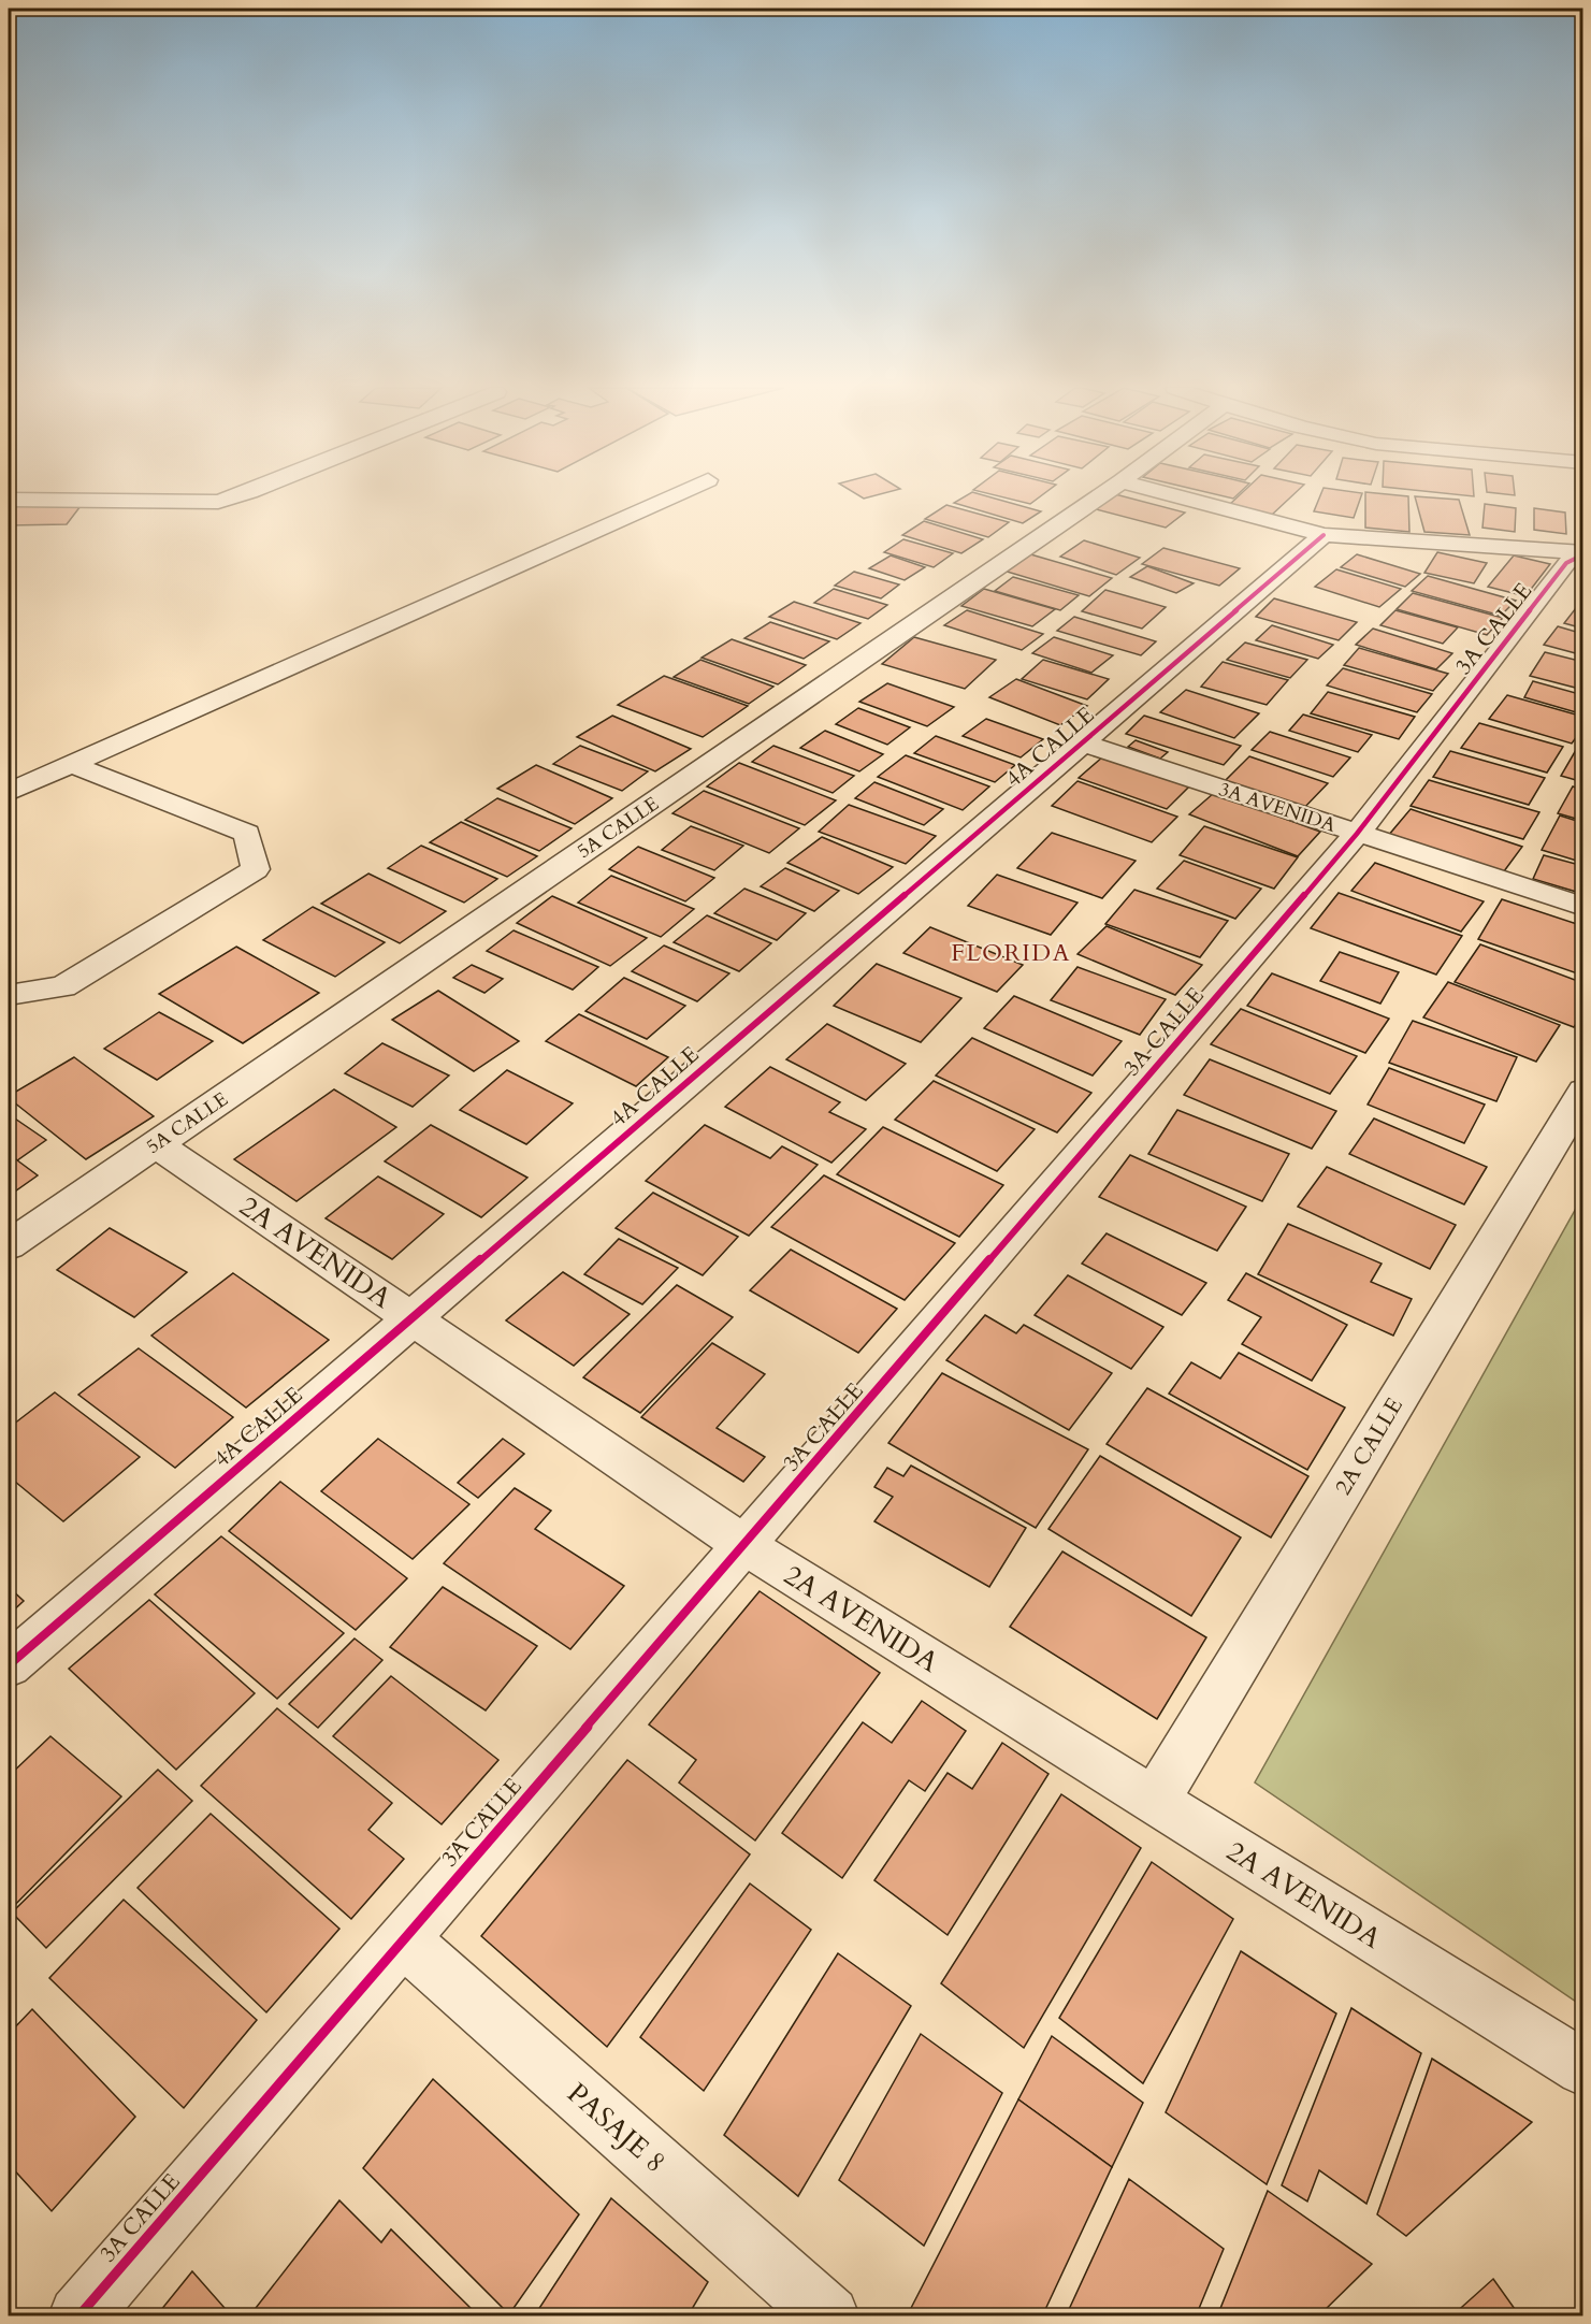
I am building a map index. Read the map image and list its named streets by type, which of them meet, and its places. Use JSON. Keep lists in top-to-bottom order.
{
  "streets": {
    "street": [
      "3A CALLE",
      "4A CALLE",
      "3A AVENIDA",
      "5A CALLE",
      "2A AVENIDA",
      "2A CALLE",
      "PASAJE 8"
    ]
  },
  "crossings": [
    ["3A CALLE", "3A AVENIDA"],
    ["3A CALLE", "2A AVENIDA"],
    ["3A CALLE", "PASAJE 8"],
    ["4A CALLE", "3A AVENIDA"],
    ["4A CALLE", "2A AVENIDA"],
    ["5A CALLE", "2A AVENIDA"],
    ["2A AVENIDA", "2A CALLE"]
  ],
  "districts": ["FLORIDA"]
}
